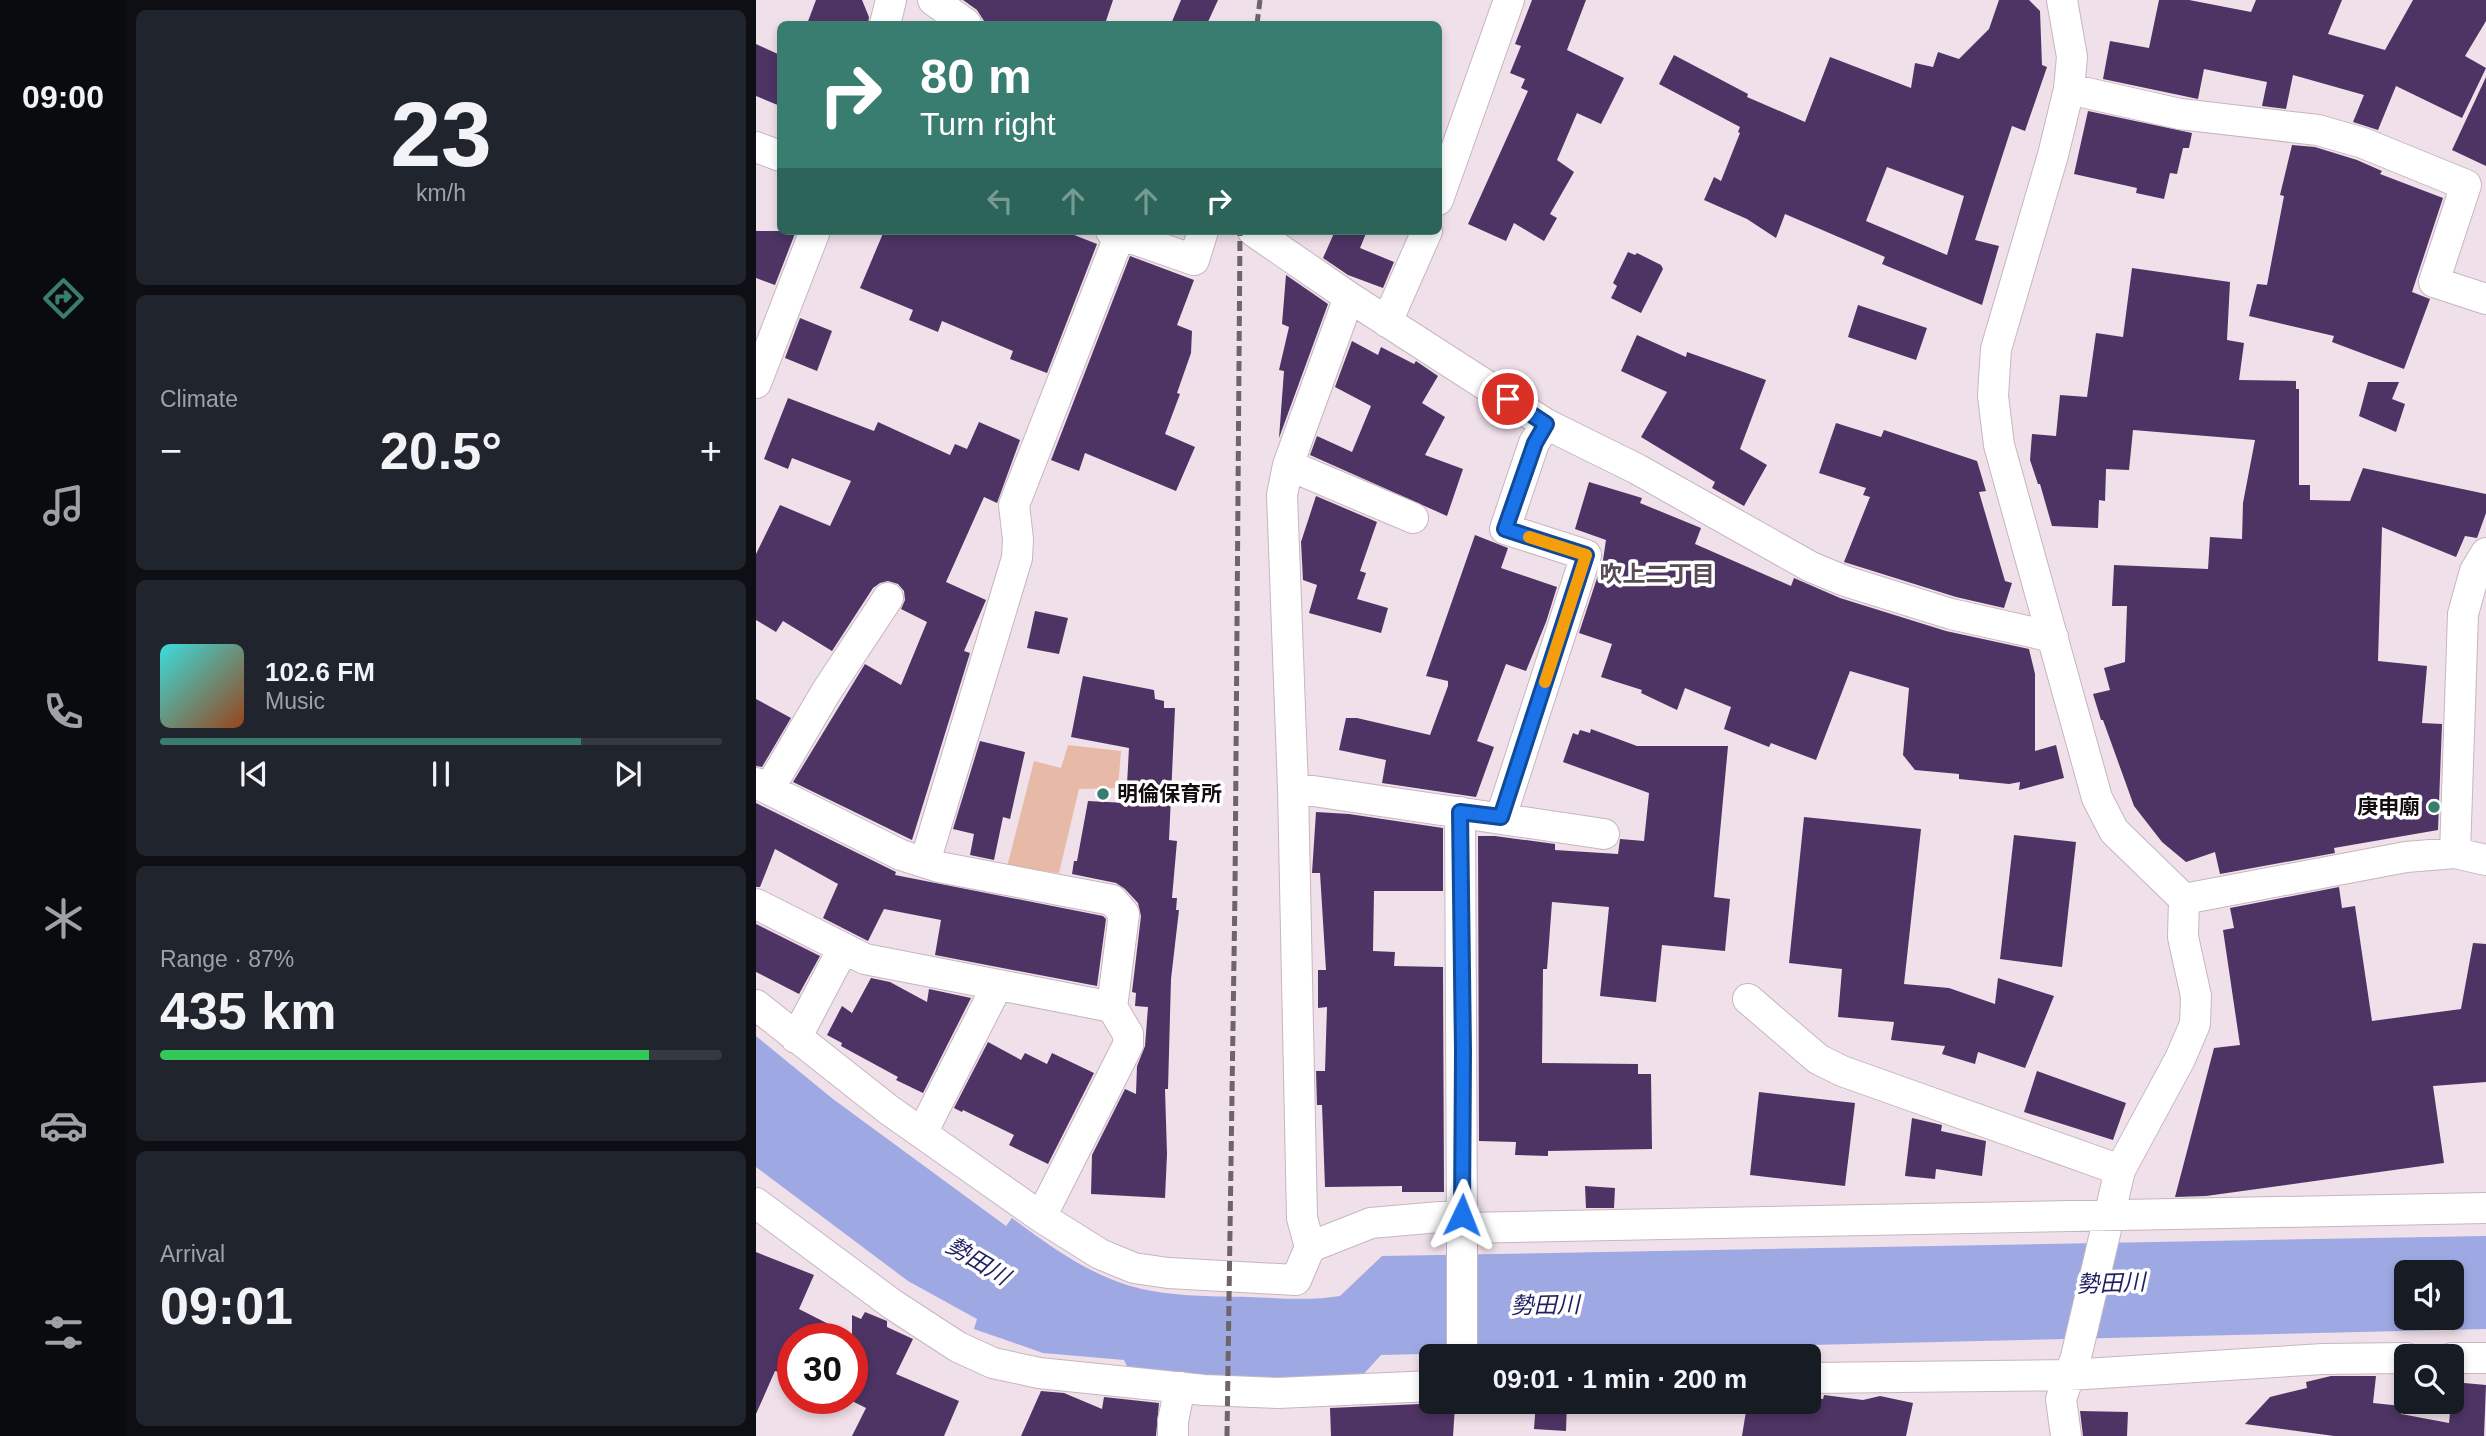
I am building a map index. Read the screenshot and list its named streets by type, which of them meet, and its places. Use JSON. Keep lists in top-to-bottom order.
{
  "districts": ["吹上二丁目"],
  "water": ["勢田川"],
  "places": ["明倫保育所", "庚申廟"],
  "page": {
    "tabs": "09:00",
    "tile": [
      ["23", "km/h"],
      "Climate",
      ["Range · 87%", "435 km"],
      ["Arrival", "09:01"]
    ],
    "turn": ["80 m", "Turn right"],
    "heat": ["−", "20.5°", "+"],
    "song": ["102.6 FM", "Music"],
    "limit": "30",
    "trip": "09:01 · 1 min · 200 m"
  }
}
